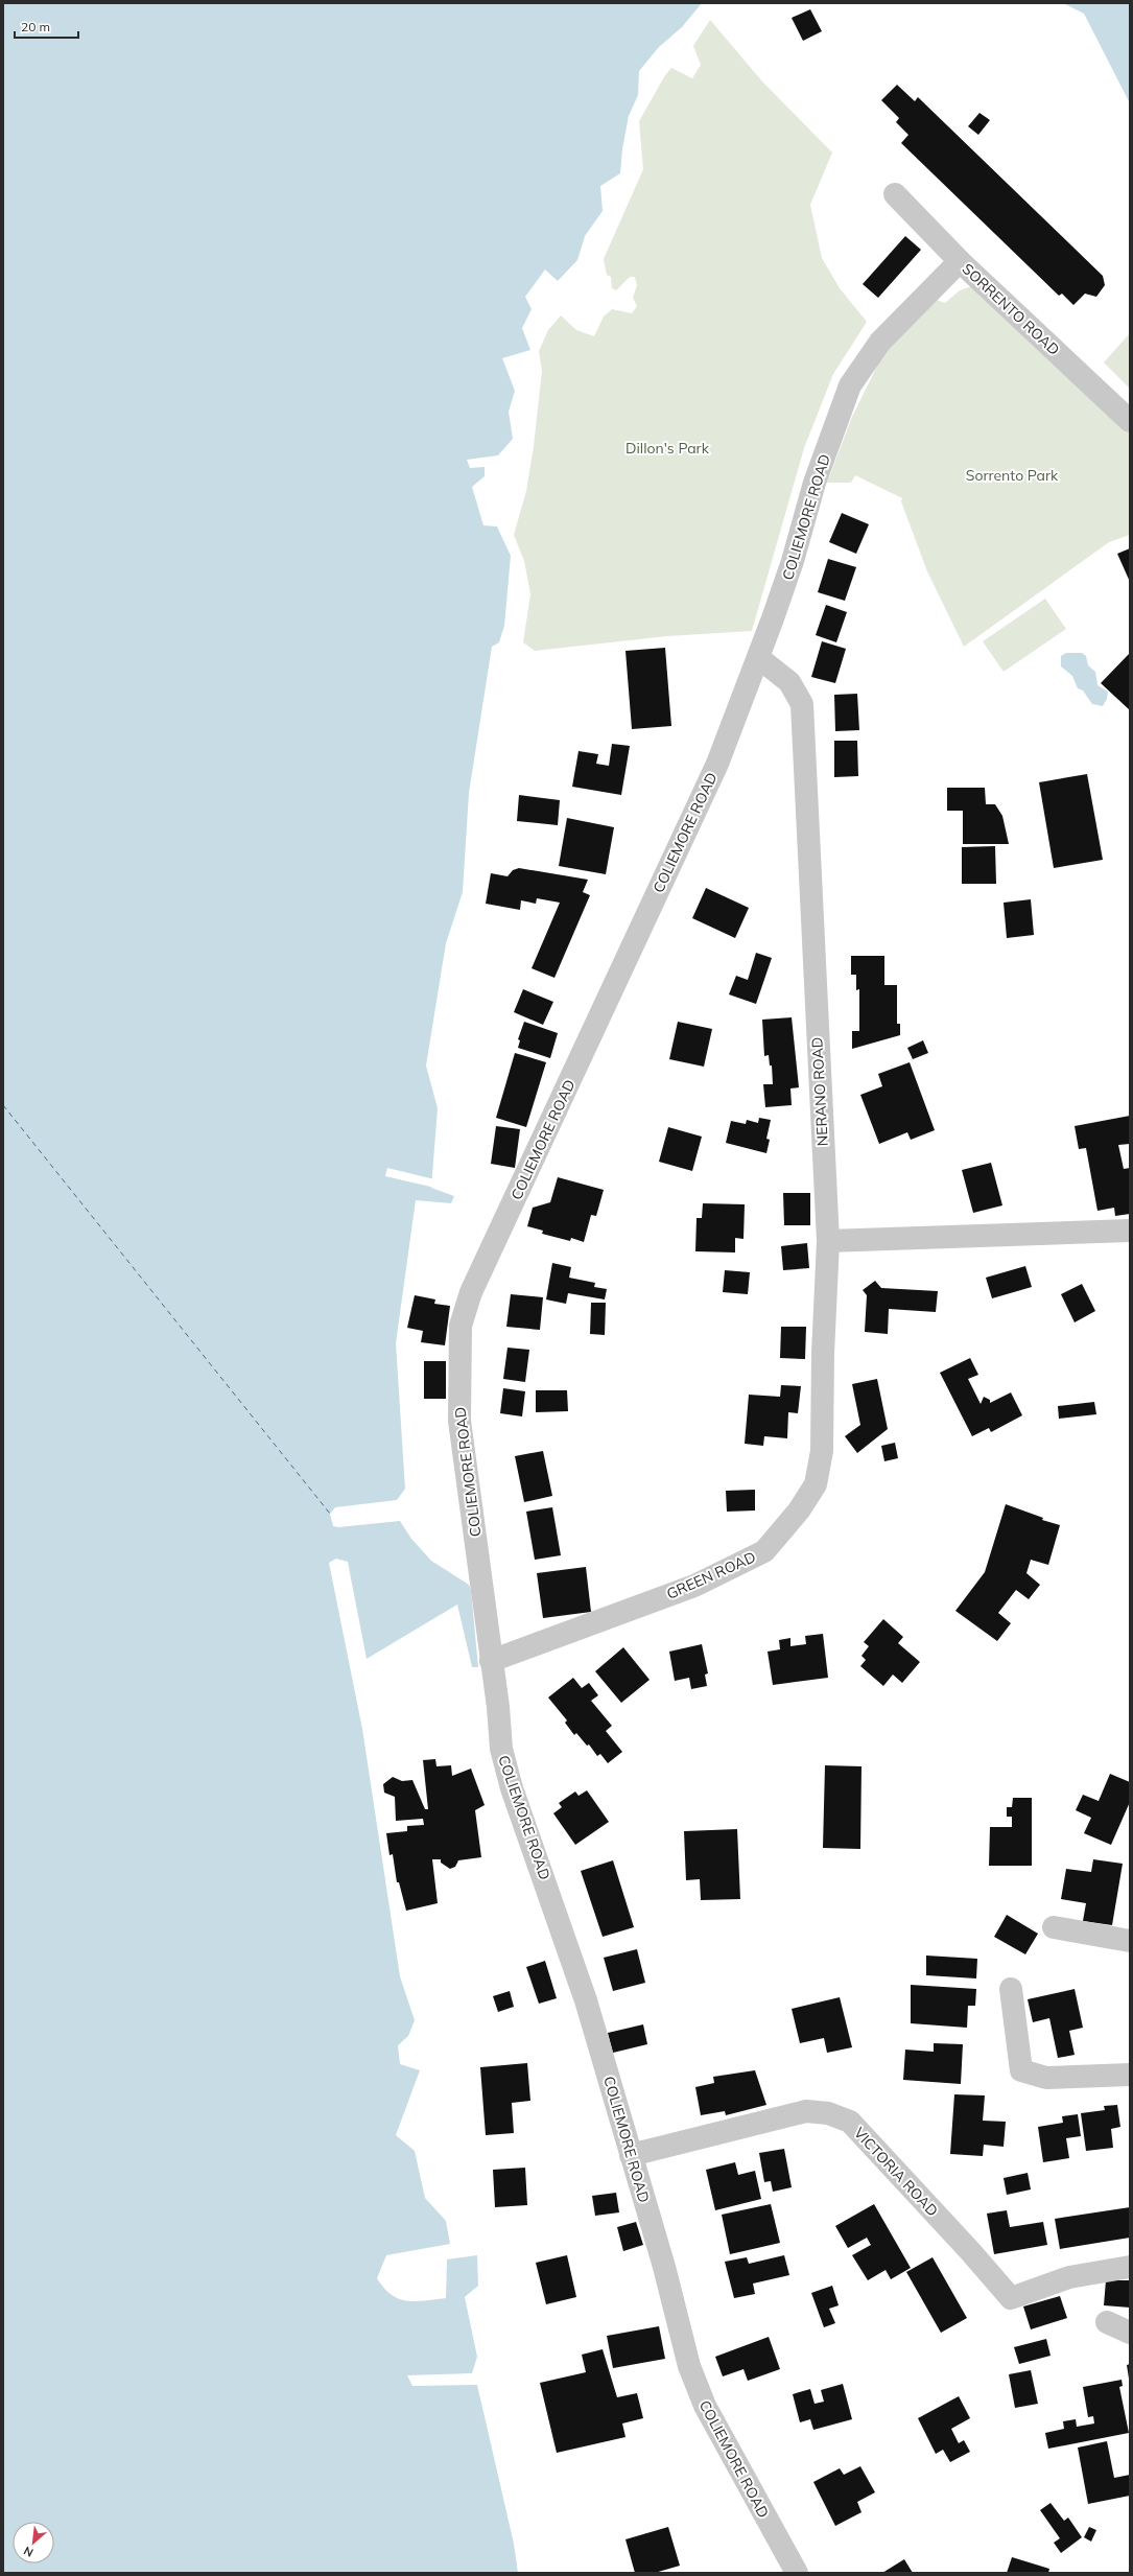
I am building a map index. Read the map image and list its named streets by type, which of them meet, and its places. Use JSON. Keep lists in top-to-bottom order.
{
  "streets": {
    "street": [
      "SORRENTO ROAD",
      "COLIEMORE ROAD",
      "NERANO ROAD",
      "GREEN ROAD",
      "VICTORIA ROAD"
    ]
  },
  "crossings": [
    ["SORRENTO ROAD", "COLIEMORE ROAD"],
    ["COLIEMORE ROAD", "NERANO ROAD"],
    ["COLIEMORE ROAD", "GREEN ROAD"],
    ["COLIEMORE ROAD", "VICTORIA ROAD"],
    ["NERANO ROAD", "GREEN ROAD"]
  ],
  "parks": ["Dillon's Park", "Sorrento Park"],
  "scale_bar": "20 m",
  "north": "bottom left"
}
